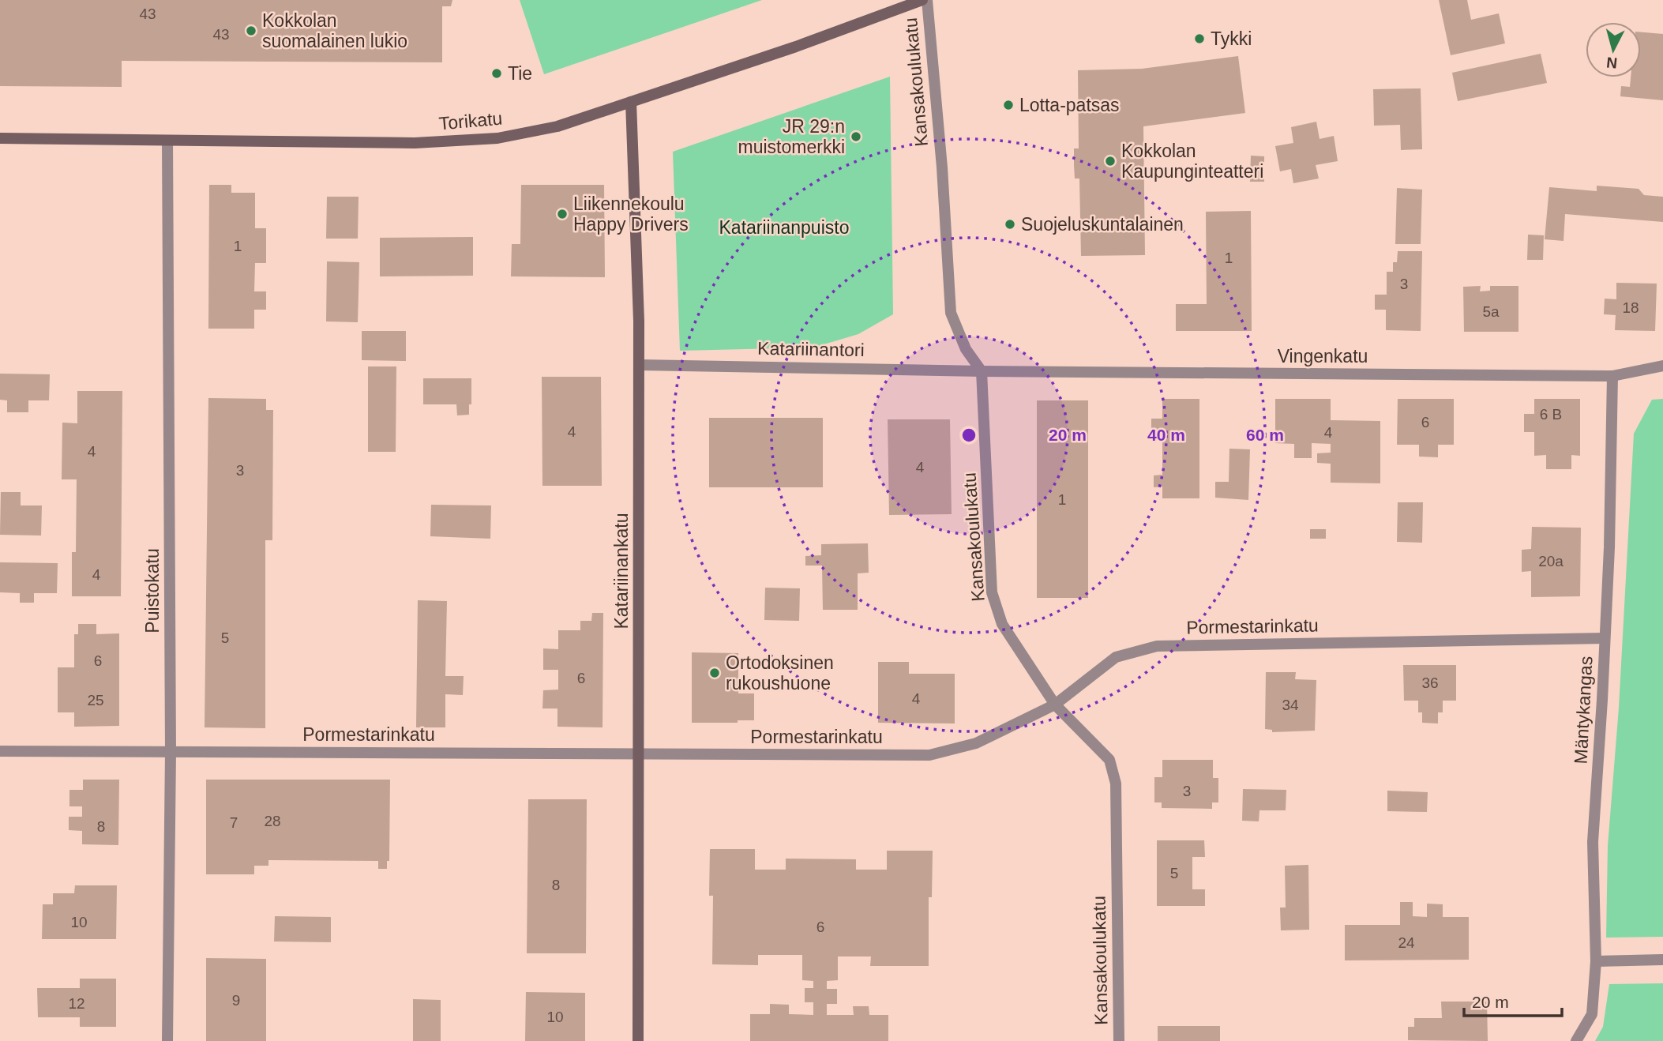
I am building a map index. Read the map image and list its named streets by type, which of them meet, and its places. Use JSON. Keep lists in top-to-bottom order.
{
  "streets": {
    "street": [
      "Kansakoulukatu",
      "Torikatu",
      "Katariinantori",
      "Vingenkatu",
      "Katariinankatu",
      "Puistokatu",
      "Pormestarinkatu",
      "Mäntykangas"
    ]
  },
  "crossings": [
    ["Kansakoulukatu", "Katariinantori"],
    ["Kansakoulukatu", "Vingenkatu"],
    ["Kansakoulukatu", "Pormestarinkatu"],
    ["Torikatu", "Katariinankatu"],
    ["Torikatu", "Puistokatu"],
    ["Katariinantori", "Vingenkatu"],
    ["Katariinantori", "Katariinankatu"],
    ["Vingenkatu", "Mäntykangas"],
    ["Katariinankatu", "Pormestarinkatu"],
    ["Puistokatu", "Pormestarinkatu"],
    ["Pormestarinkatu", "Mäntykangas"]
  ],
  "parks": ["Katariinanpuisto"],
  "places": [
    "Kokkolan suomalainen lukio",
    "Tykki",
    "Tie",
    "Lotta-patsas",
    "JR 29:n muistomerkki",
    "Kokkolan Kaupunginteatteri",
    "Liikennekoulu Happy Drivers",
    "Suojeluskuntalainen",
    "Ortodoksinen rukoushuone"
  ],
  "house_numbers": [
    "43",
    "43",
    "1",
    "1",
    "3",
    "18",
    "5a",
    "6 B",
    "6",
    "4",
    "4",
    "4",
    "4",
    "3",
    "1",
    "20a",
    "4",
    "5",
    "6",
    "6",
    "36",
    "4",
    "25",
    "34",
    "3",
    "28",
    "7",
    "8",
    "5",
    "8",
    "10",
    "6",
    "24",
    "9",
    "12",
    "10"
  ],
  "scale_bar": "20 m",
  "north": "bottom",
  "rings": ["20 m", "40 m", "60 m"]
}
